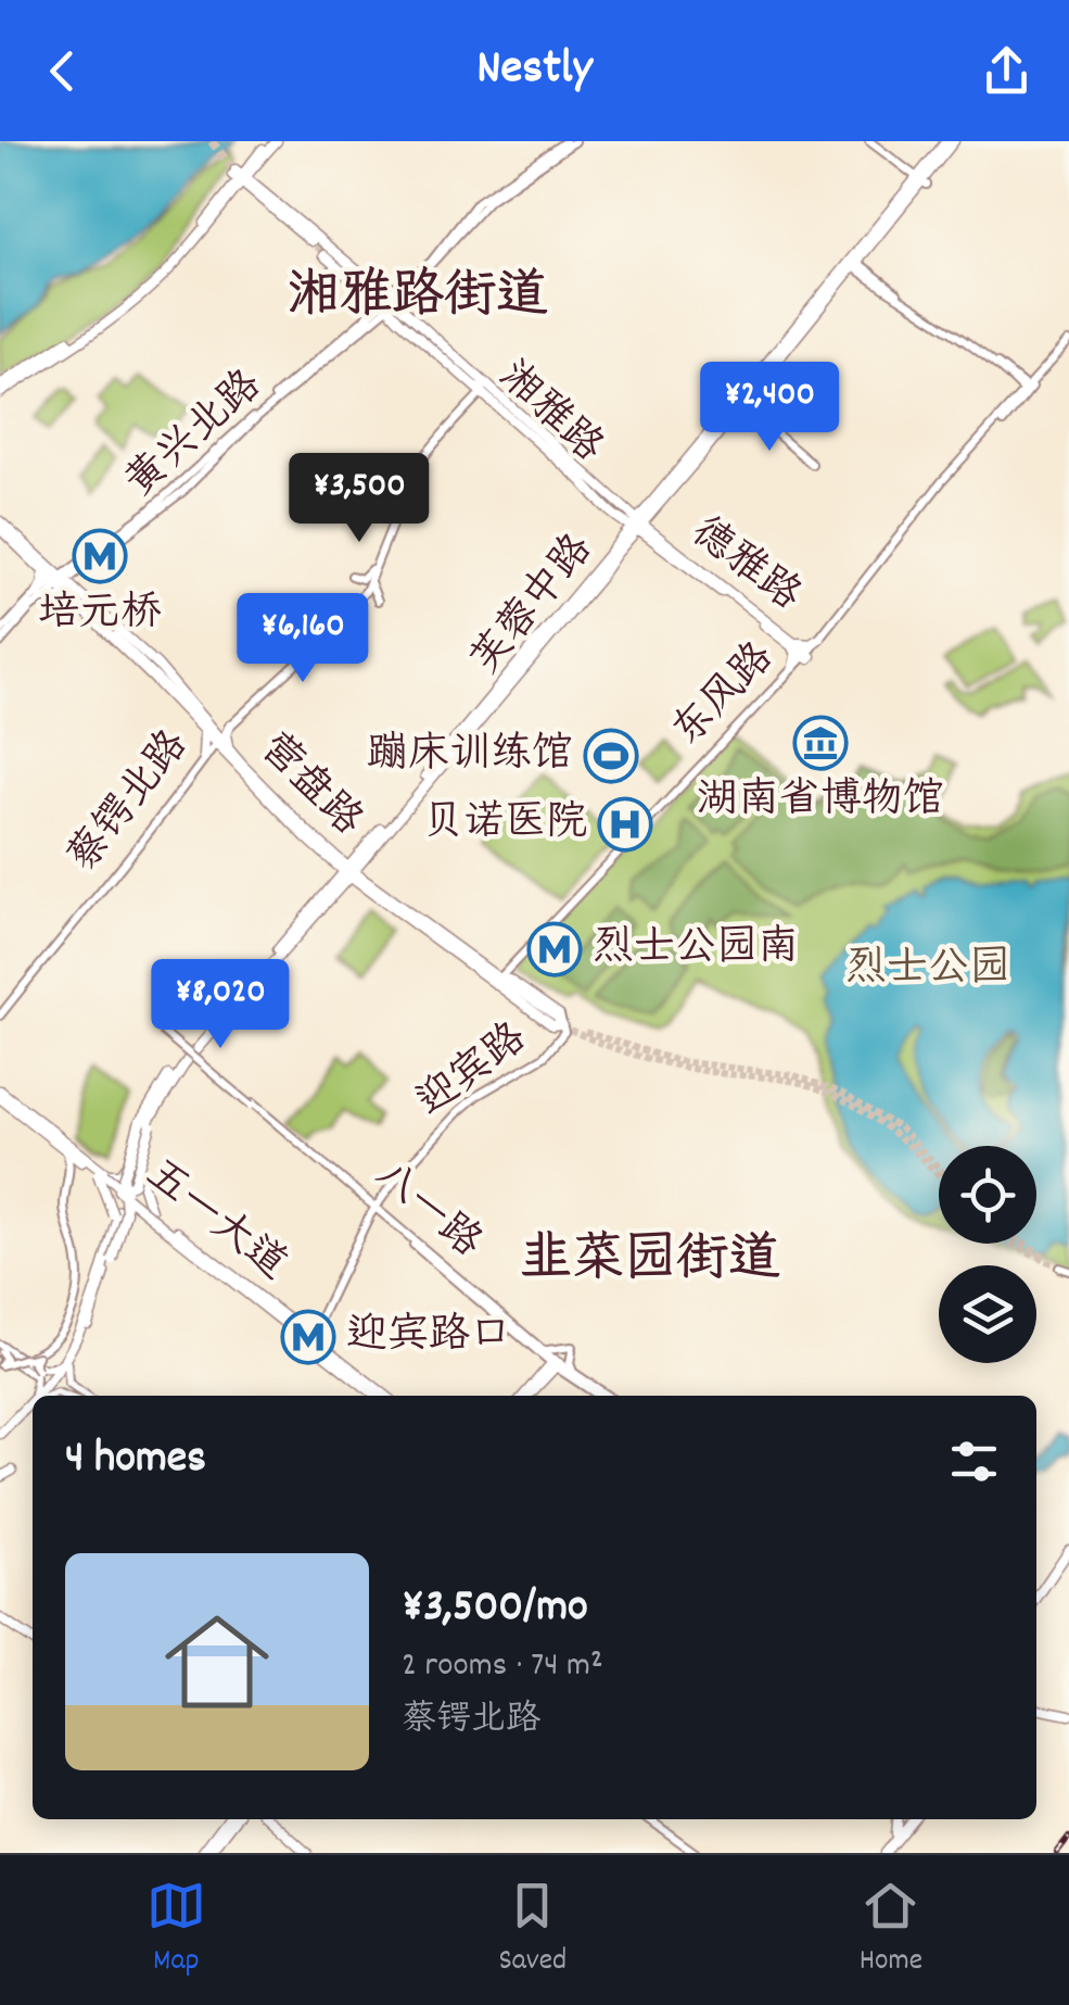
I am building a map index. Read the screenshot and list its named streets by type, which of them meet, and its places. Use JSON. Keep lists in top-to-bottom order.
{
  "streets": {
    "main road": [
      "湘雅路",
      "黄兴北路",
      "德雅路",
      "芙蓉中路",
      "东风路",
      "营盘路",
      "蔡锷北路",
      "迎宾路",
      "八一路",
      "五一大道"
    ]
  },
  "crossings": [
    ["湘雅路", "黄兴北路"],
    ["湘雅路", "德雅路"],
    ["湘雅路", "芙蓉中路"],
    ["湘雅路", "蔡锷北路"],
    ["黄兴北路", "营盘路"],
    ["德雅路", "芙蓉中路"],
    ["德雅路", "东风路"],
    ["芙蓉中路", "营盘路"],
    ["东风路", "营盘路"],
    ["营盘路", "蔡锷北路"],
    ["迎宾路", "八一路"],
    ["迎宾路", "五一大道"]
  ],
  "districts": ["湘雅路街道", "韭菜园街道"],
  "parks": ["烈士公园"],
  "places": {
    "metro station": ["培元桥", "烈士公园南", "迎宾路口"],
    "museum": ["湖南省博物馆"],
    "sports": ["蹦床训练馆"],
    "hospital": ["贝诺医院"]
  },
  "page": {
    "header": "Nestly",
    "price": [
      "¥2,400",
      "¥3,500",
      "¥6,160",
      "¥8,020"
    ],
    "heading": "4 homes",
    "list": [
      {
        "name": "¥3,500/mo",
        "note": "2 rooms · 74 m² · 蔡锷北路"
      }
    ],
    "tabs": ["Map", "Saved", "Home"]
  }
}
